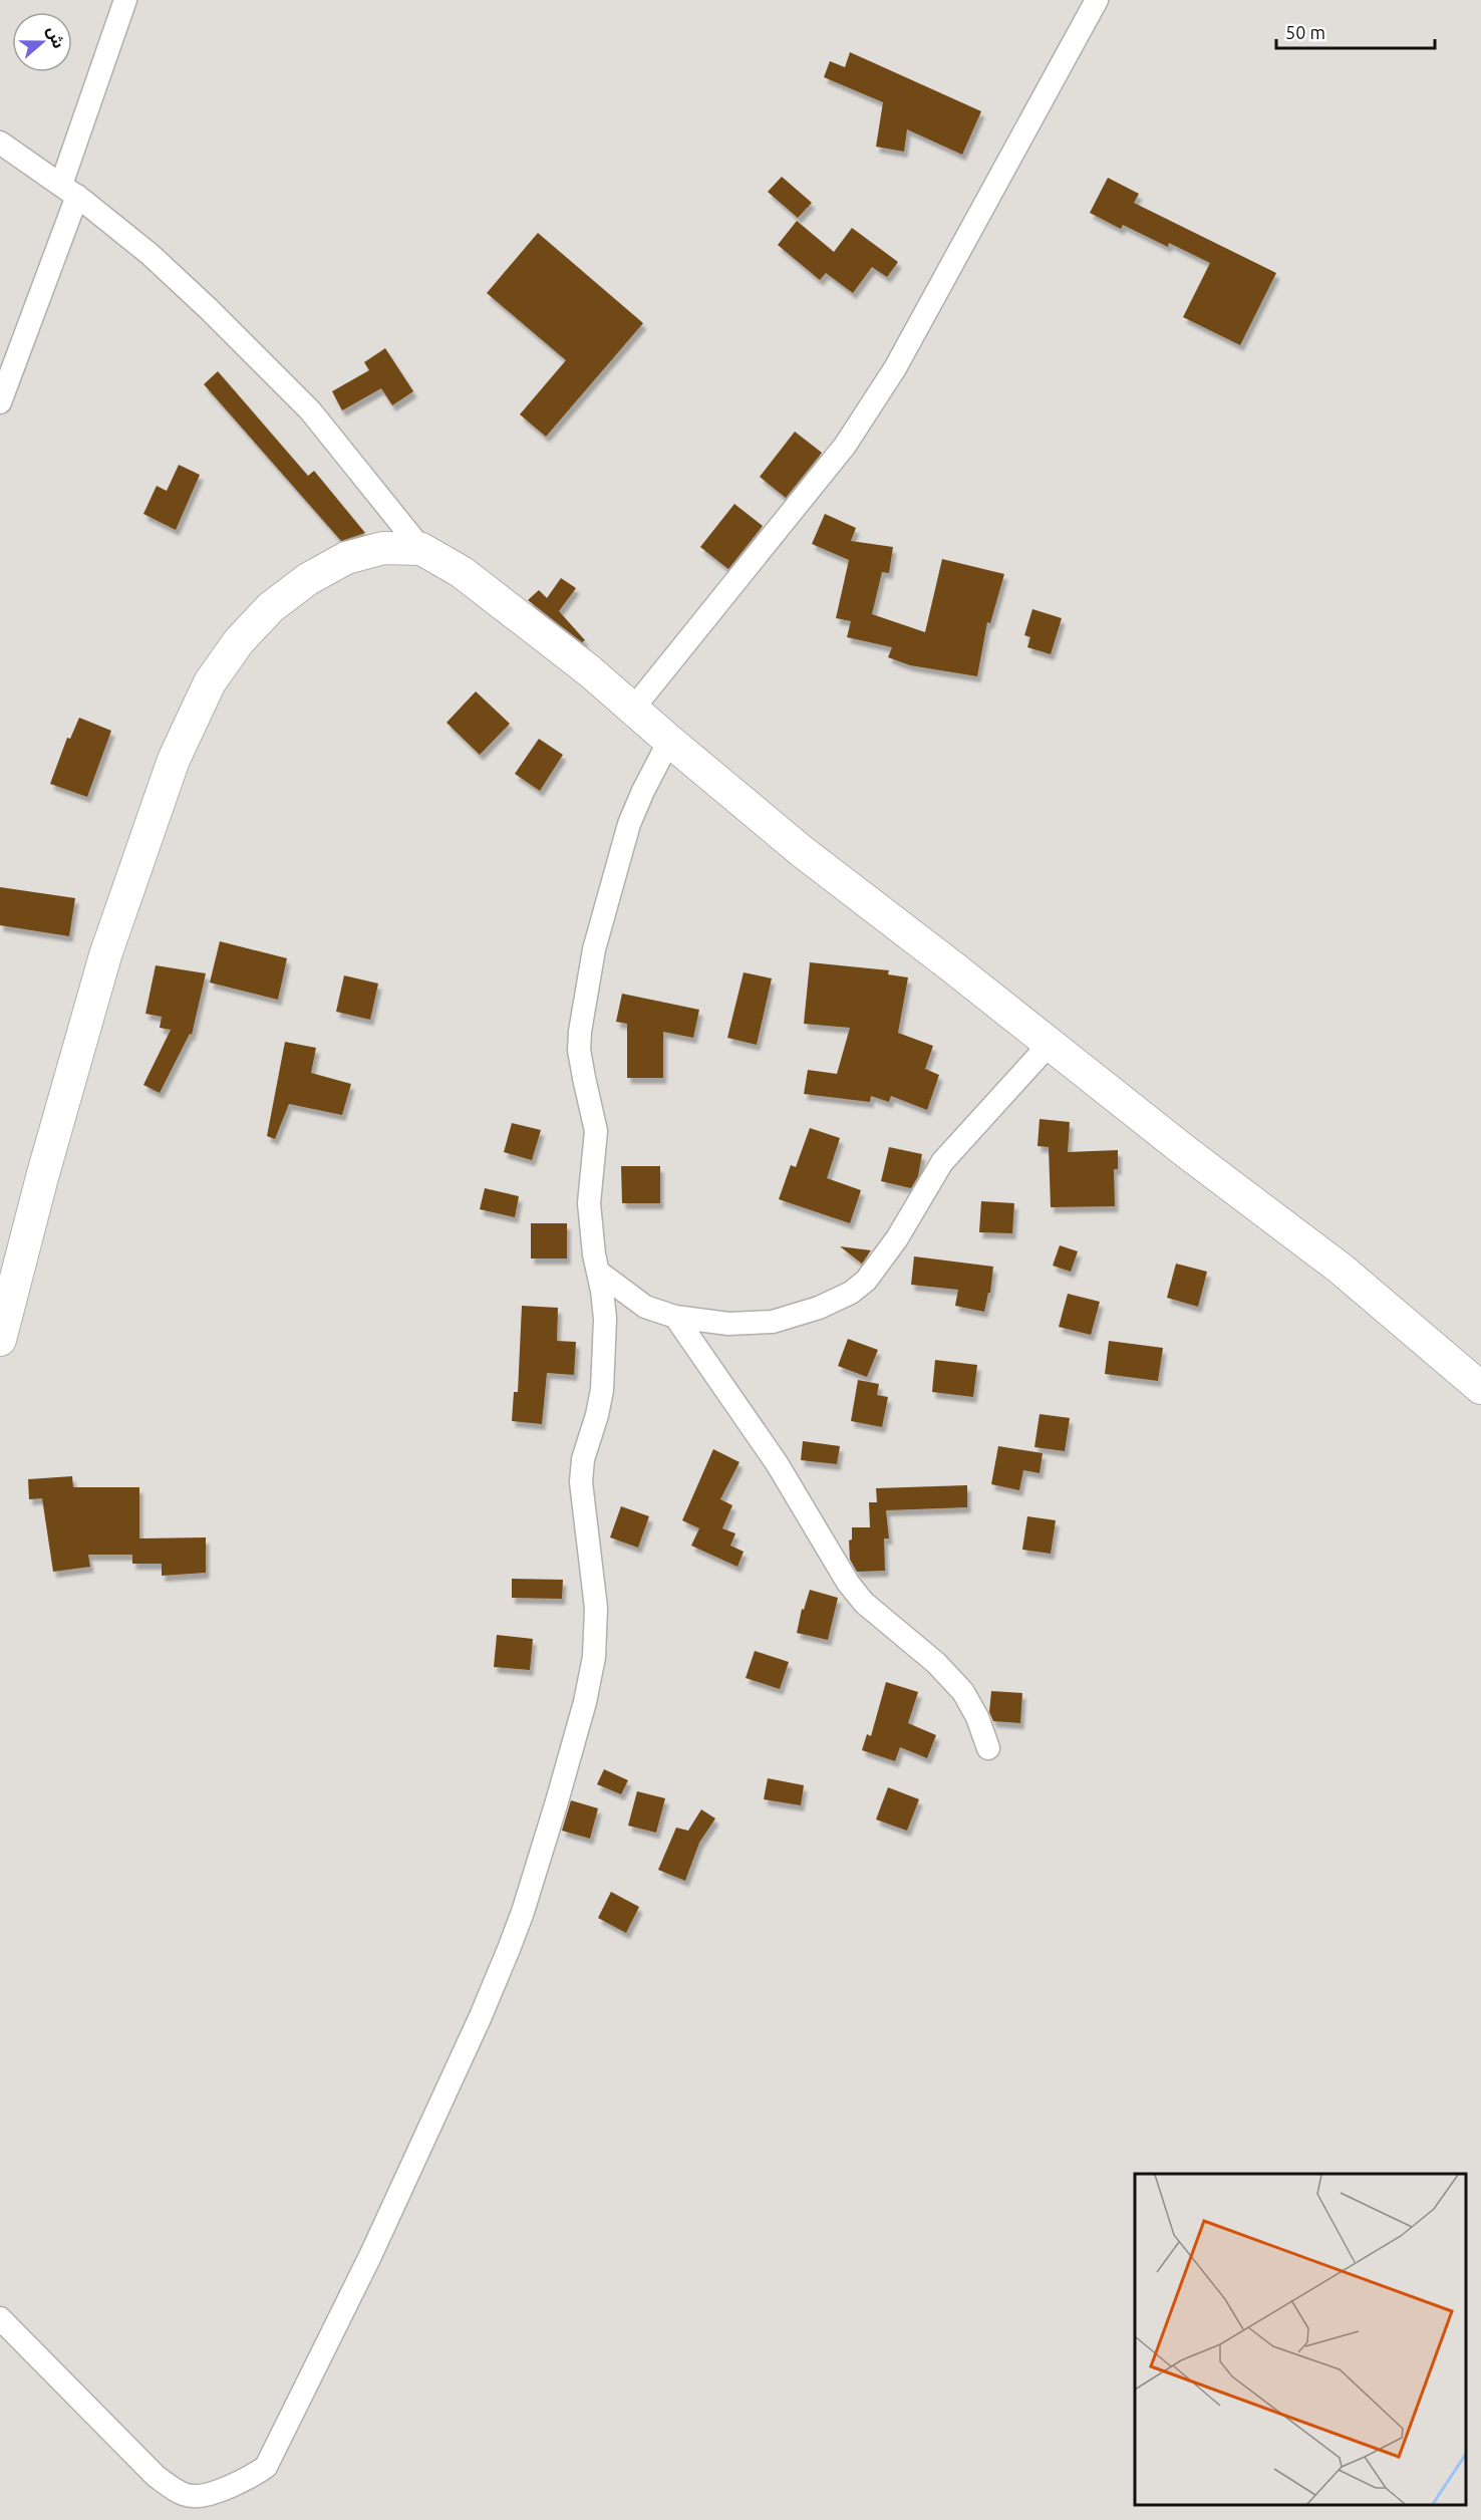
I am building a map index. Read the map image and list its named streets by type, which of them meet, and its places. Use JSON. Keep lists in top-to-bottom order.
{
  "scale_bar": "50 m",
  "north": "right"
}
